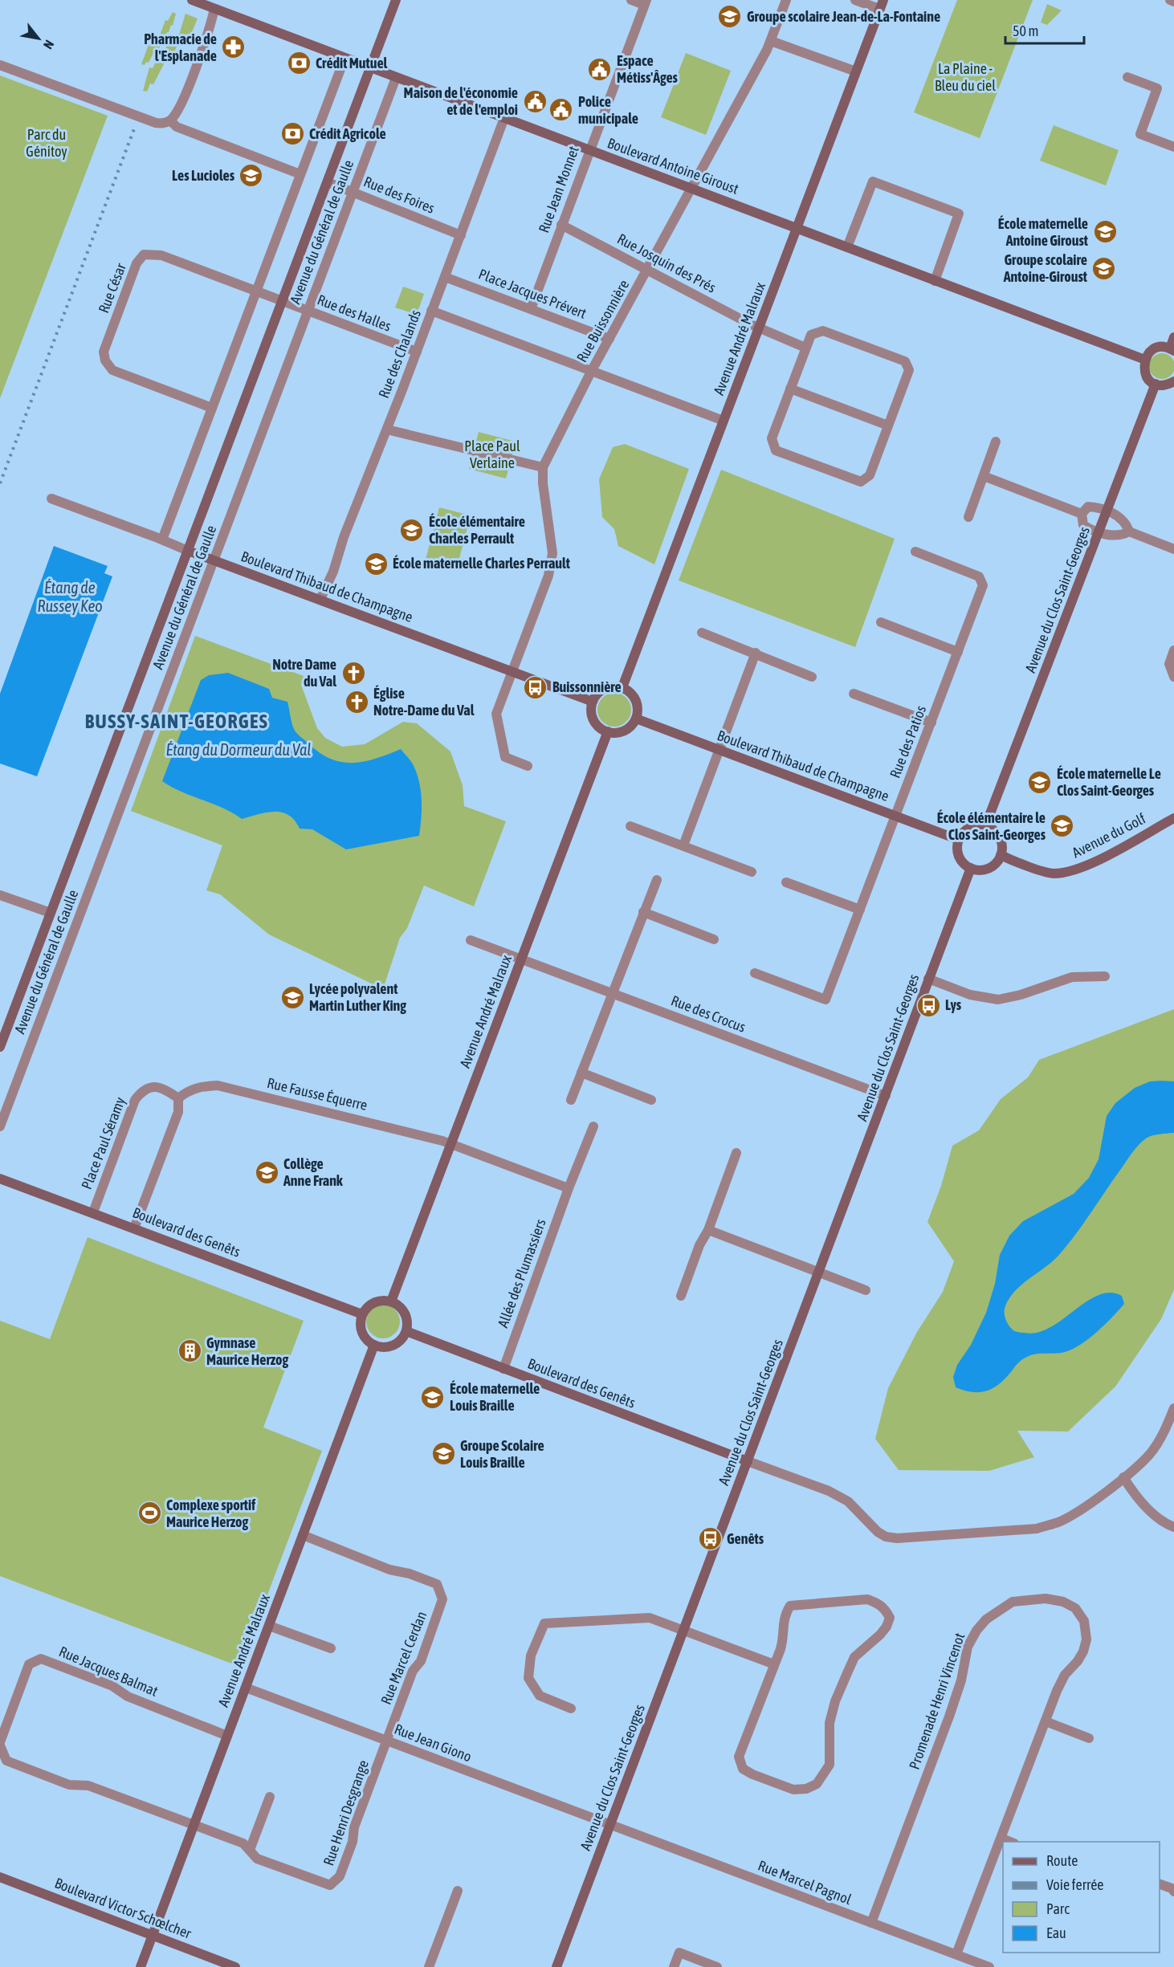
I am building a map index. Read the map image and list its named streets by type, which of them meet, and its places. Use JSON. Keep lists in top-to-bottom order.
{
  "streets": {
    "street": [
      "Boulevard Antoine Giroust",
      "Rue Jean Monnet",
      "Rue des Foires",
      "Avenue du Général de Gaulle",
      "Rue Josquin des Prés",
      "Rue César",
      "Place Jacques Prévert",
      "Rue des Halles",
      "Rue Buissonnière",
      "Avenue André Malraux",
      "Rue des Chalands",
      "Boulevard Thibaud de Champagne",
      "Avenue du Clos Saint-Georges",
      "Rue des Patios",
      "Avenue du Golf",
      "Rue des Crocus",
      "Rue Fausse Équerre",
      "Place Paul Séramy",
      "Boulevard des Genêts",
      "Allée des Plumassiers",
      "Rue Marcel Cerdan",
      "Rue Jacques Balmat",
      "Promenade Henri Vincenot",
      "Rue Jean Giono",
      "Rue Henri Desgrange",
      "Rue Marcel Pagnol",
      "Boulevard Victor Schœlcher"
    ]
  },
  "crossings": [
    ["Boulevard Antoine Giroust", "Rue Jean Monnet"],
    ["Boulevard Antoine Giroust", "Avenue du Général de Gaulle"],
    ["Boulevard Antoine Giroust", "Rue Buissonnière"],
    ["Boulevard Antoine Giroust", "Avenue André Malraux"],
    ["Boulevard Antoine Giroust", "Rue des Chalands"],
    ["Rue Jean Monnet", "Rue Josquin des Prés"],
    ["Rue Jean Monnet", "Place Jacques Prévert"],
    ["Rue des Foires", "Avenue du Général de Gaulle"],
    ["Rue des Foires", "Rue des Chalands"],
    ["Avenue du Général de Gaulle", "Rue César"],
    ["Avenue du Général de Gaulle", "Rue des Halles"],
    ["Avenue du Général de Gaulle", "Boulevard Thibaud de Champagne"],
    ["Rue Josquin des Prés", "Rue Buissonnière"],
    ["Rue Josquin des Prés", "Avenue André Malraux"],
    ["Rue César", "Rue des Halles"],
    ["Place Jacques Prévert", "Rue Buissonnière"],
    ["Place Jacques Prévert", "Rue des Chalands"],
    ["Rue des Halles", "Rue des Chalands"],
    ["Avenue André Malraux", "Boulevard Thibaud de Champagne"],
    ["Avenue André Malraux", "Rue des Crocus"],
    ["Avenue André Malraux", "Rue Fausse Équerre"],
    ["Avenue André Malraux", "Boulevard des Genêts"],
    ["Avenue André Malraux", "Rue Marcel Cerdan"],
    ["Avenue André Malraux", "Rue Jacques Balmat"],
    ["Avenue André Malraux", "Rue Jean Giono"],
    ["Avenue André Malraux", "Rue Henri Desgrange"],
    ["Avenue André Malraux", "Boulevard Victor Schœlcher"],
    ["Rue des Chalands", "Boulevard Thibaud de Champagne"],
    ["Boulevard Thibaud de Champagne", "Avenue du Clos Saint-Georges"],
    ["Boulevard Thibaud de Champagne", "Rue des Patios"],
    ["Boulevard Thibaud de Champagne", "Avenue du Golf"],
    ["Avenue du Clos Saint-Georges", "Avenue du Golf"],
    ["Avenue du Clos Saint-Georges", "Rue des Crocus"],
    ["Avenue du Clos Saint-Georges", "Boulevard des Genêts"],
    ["Avenue du Clos Saint-Georges", "Rue Jean Giono"],
    ["Avenue du Clos Saint-Georges", "Rue Marcel Pagnol"],
    ["Rue Fausse Équerre", "Place Paul Séramy"],
    ["Place Paul Séramy", "Boulevard des Genêts"],
    ["Boulevard des Genêts", "Allée des Plumassiers"],
    ["Rue Marcel Cerdan", "Rue Jean Giono"],
    ["Rue Marcel Cerdan", "Rue Henri Desgrange"],
    ["Rue Jacques Balmat", "Rue Henri Desgrange"],
    ["Promenade Henri Vincenot", "Rue Marcel Pagnol"],
    ["Rue Jean Giono", "Rue Henri Desgrange"],
    ["Rue Jean Giono", "Rue Marcel Pagnol"]
  ],
  "districts": ["BUSSY-SAINT-GEORGES"],
  "water": ["Étang de Russey Keo", "Étang du Dormeur du Val"],
  "parks": ["La Plaine - Bleu du ciel", "Parc du Génitoy", "Place Paul Verlaine"],
  "places": {
    "school or university": [
      "Groupe scolaire Jean-de-La-Fontaine",
      "Les Lucioles",
      "École maternelle Antoine Giroust",
      "Groupe scolaire Antoine-Giroust",
      "École élémentaire Charles Perrault",
      "École maternelle Charles Perrault",
      "École maternelle Le Clos Saint-Georges",
      "École élémentaire le Clos Saint-Georges",
      "Lycée polyvalent Martin Luther King",
      "Collège Anne Frank",
      "École maternelle Louis Braille",
      "Groupe Scolaire Louis Braille"
    ],
    "pharmacy": ["Pharmacie de l'Esplanade"],
    "bank": ["Crédit Mutuel", "Crédit Agricole"],
    "public building": ["Espace Métiss'Âges", "Maison de l'économie et de l'emploi", "Police municipale"],
    "church": ["Notre Dame du Val", "Église Notre-Dame du Val"],
    "bus stop": ["Buissonnière", "Lys", "Genêts"],
    "building": ["Gymnase Maurice Herzog"],
    "sports": ["Complexe sportif Maurice Herzog"]
  },
  "legend": [
    "Route",
    "Voie ferrée",
    "Parc",
    "Eau"
  ],
  "scale_bar": "50 m",
  "north": "bottom right"
}
